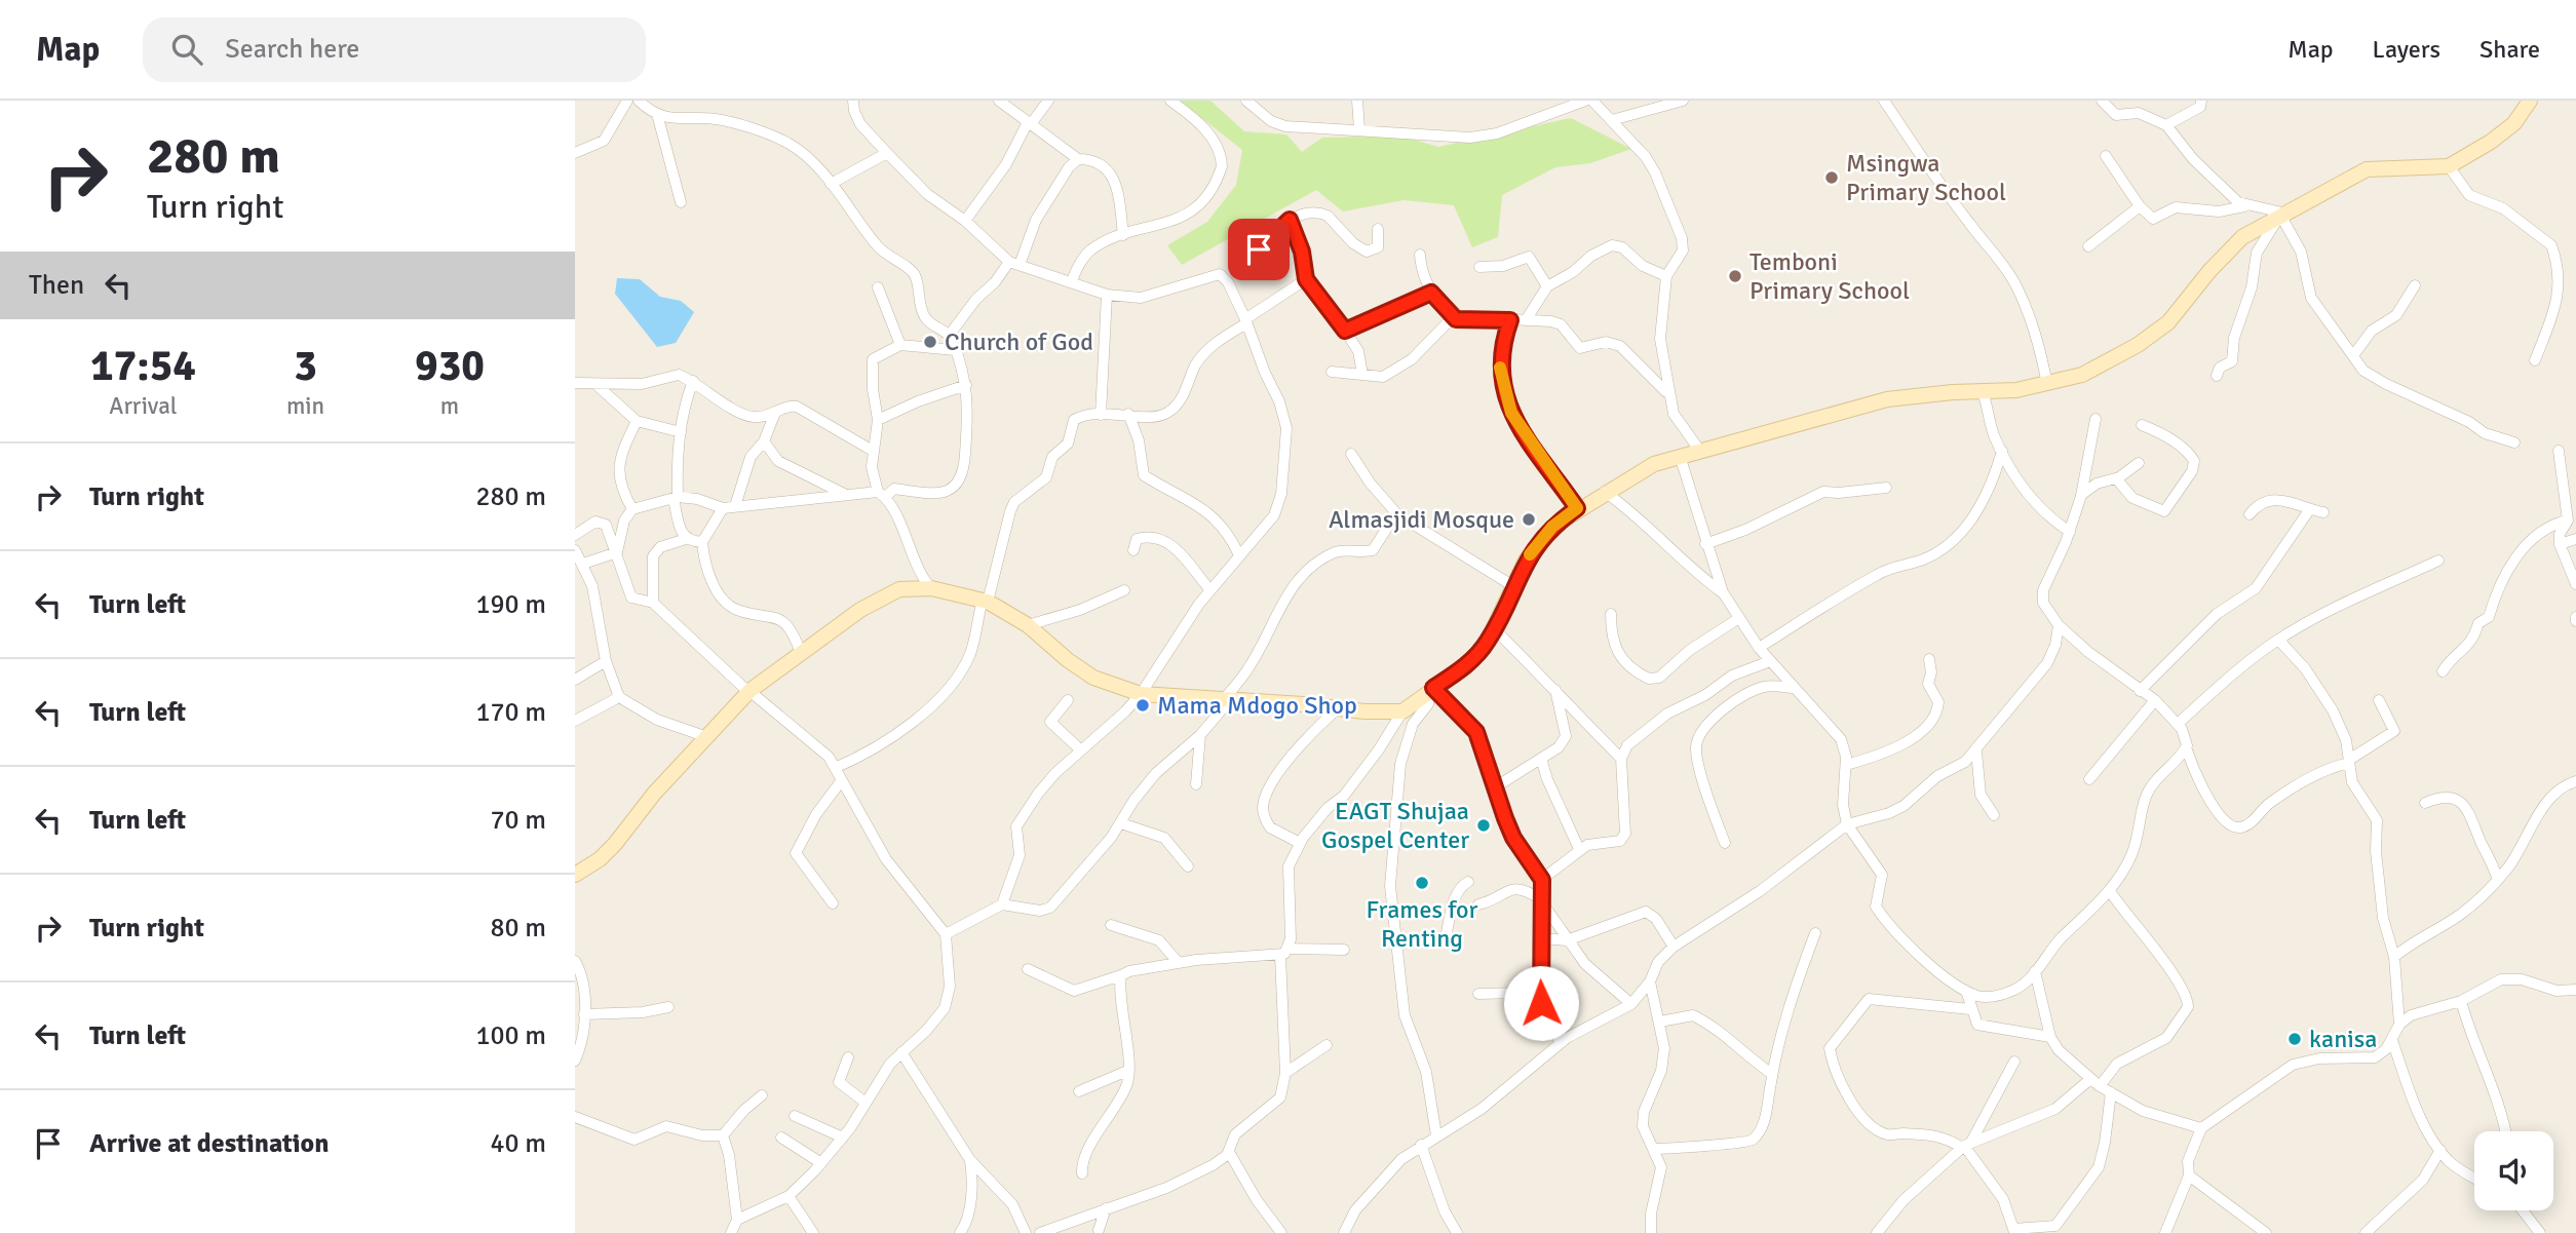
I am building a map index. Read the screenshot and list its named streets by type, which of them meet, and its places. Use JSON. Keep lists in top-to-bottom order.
{
  "places": [
    "Msingwa Primary School",
    "Temboni Primary School",
    "Church of God",
    "Almasjidi Mosque",
    "Mama Mdogo Shop",
    "EAGT Shujaa Gospel Center",
    "Frames for Renting",
    "kanisa"
  ],
  "page": {
    "header": "Map",
    "search": "Search here",
    "nav": ["Map", "Layers", "Share"],
    "turn": ["280 m", "Turn right"],
    "then": "Then",
    "eta": [
      "17:54",
      "Arrival",
      "3",
      "min",
      "930",
      "m"
    ],
    "list": [
      {
        "name": "Turn right",
        "value": "280 m"
      },
      {
        "name": "Turn left",
        "value": "190 m"
      },
      {
        "name": "Turn left",
        "value": "170 m"
      },
      {
        "name": "Turn left",
        "value": "70 m"
      },
      {
        "name": "Turn right",
        "value": "80 m"
      },
      {
        "name": "Turn left",
        "value": "100 m"
      },
      {
        "name": "Arrive at destination",
        "value": "40 m"
      }
    ]
  }
}
